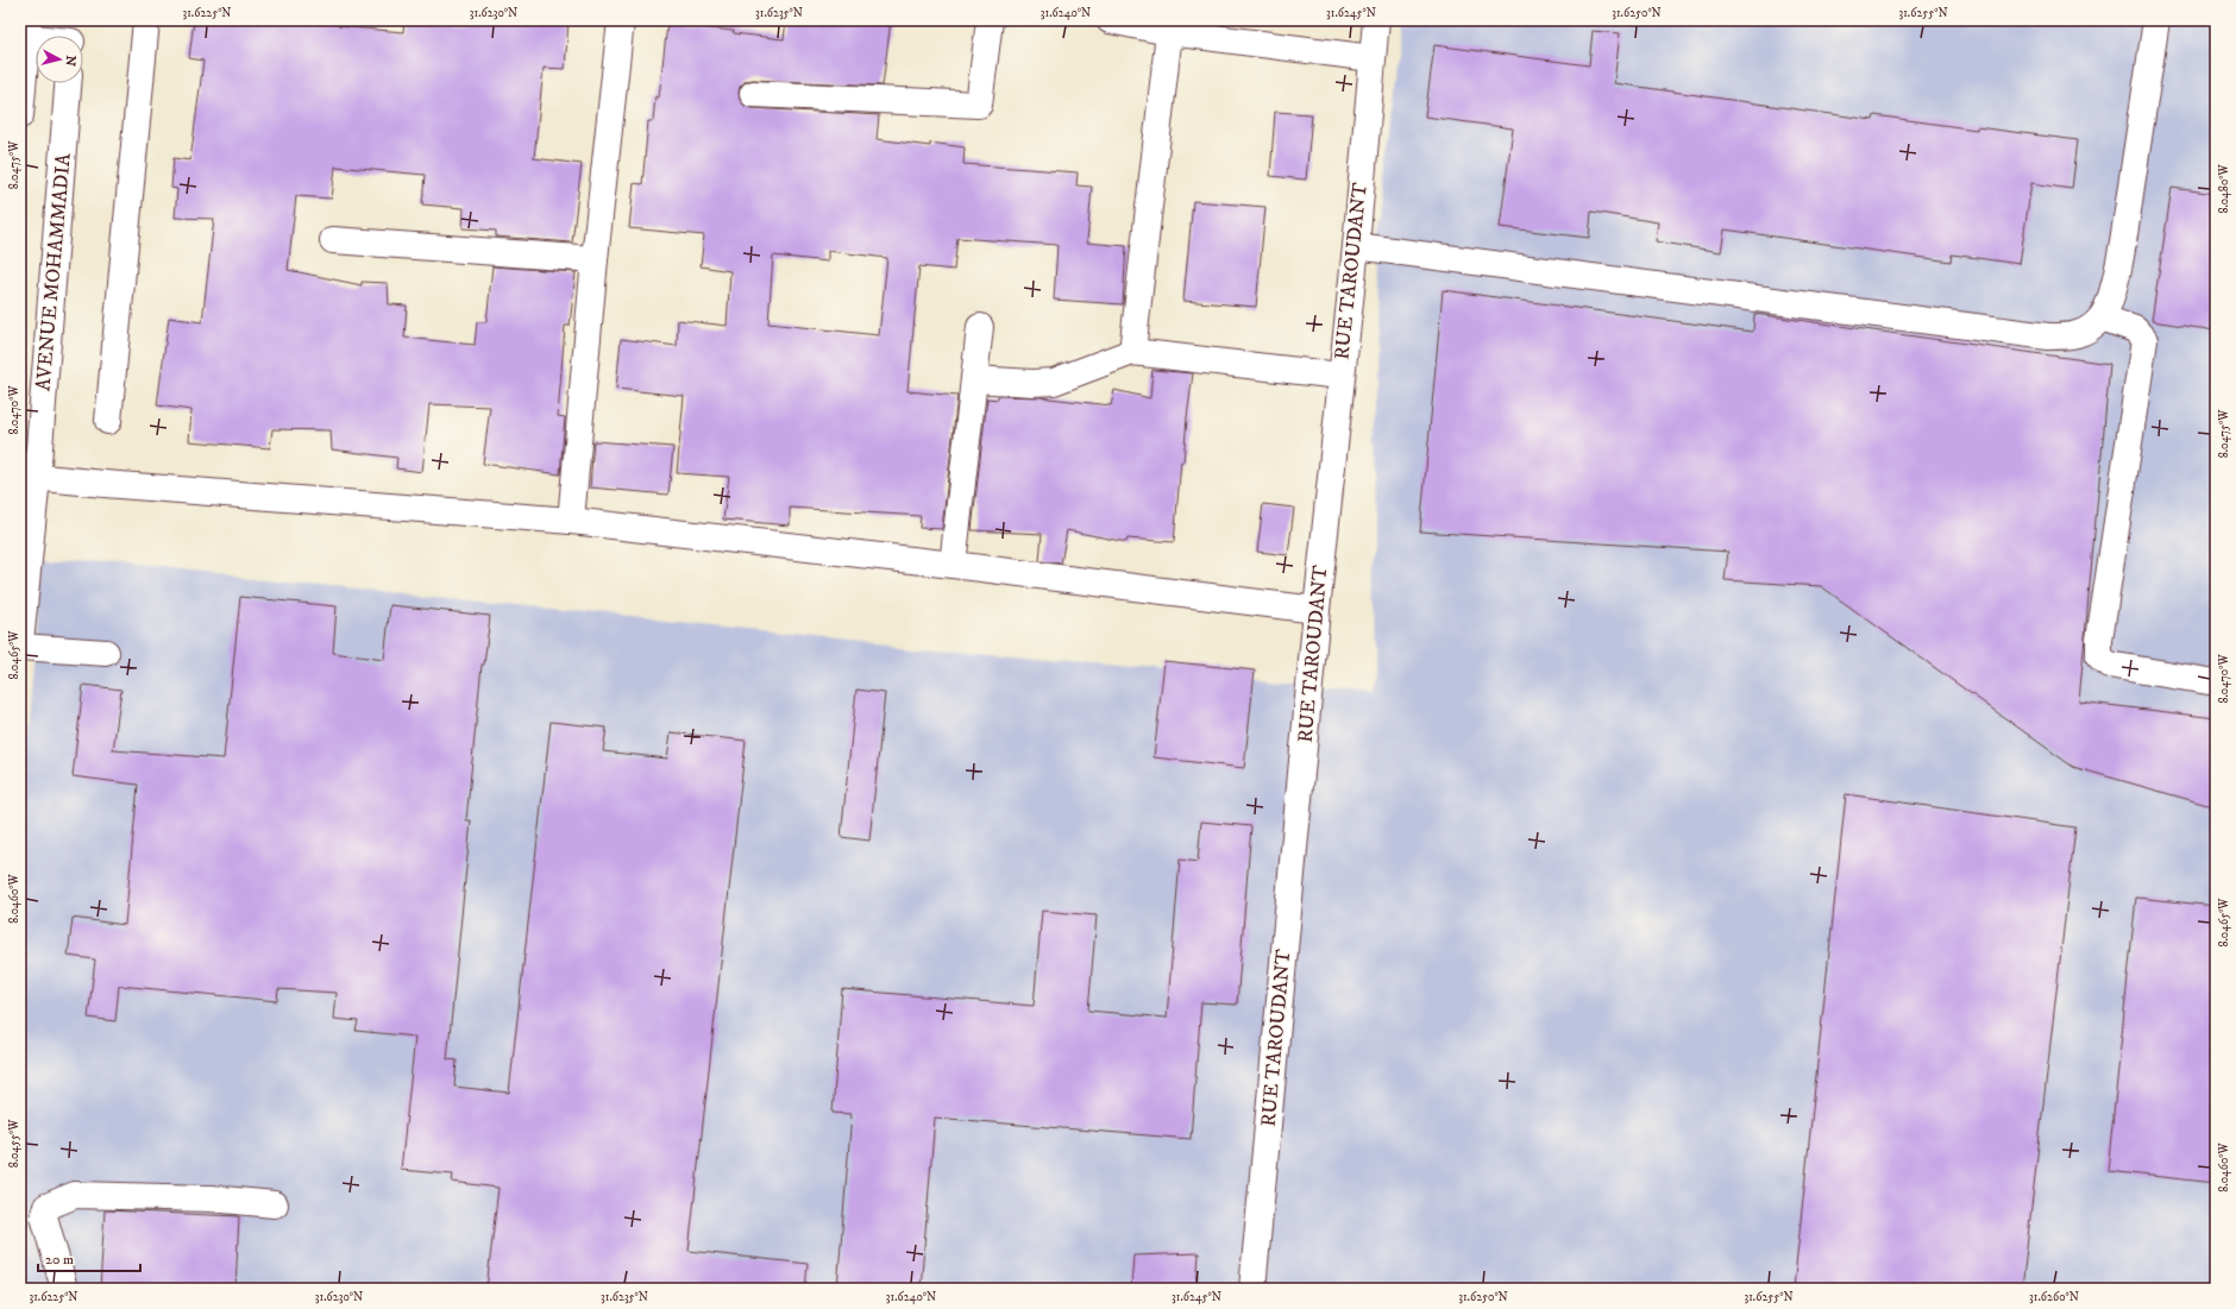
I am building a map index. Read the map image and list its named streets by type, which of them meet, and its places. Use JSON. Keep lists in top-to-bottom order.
{
  "streets": {
    "street": ["RUE TAROUDANT", "AVENUE MOHAMMADIA"]
  },
  "scale_bar": "20 m",
  "north": "right",
  "coordinates": [
    "31.6225°N",
    "31.6230°N",
    "31.6235°N",
    "31.6240°N",
    "31.6245°N",
    "31.6250°N",
    "31.6255°N",
    "8.0475°W",
    "8.0480°W",
    "8.0470°W",
    "8.0465°W",
    "8.0460°W",
    "8.0455°W",
    "31.6260°N"
  ]
}
